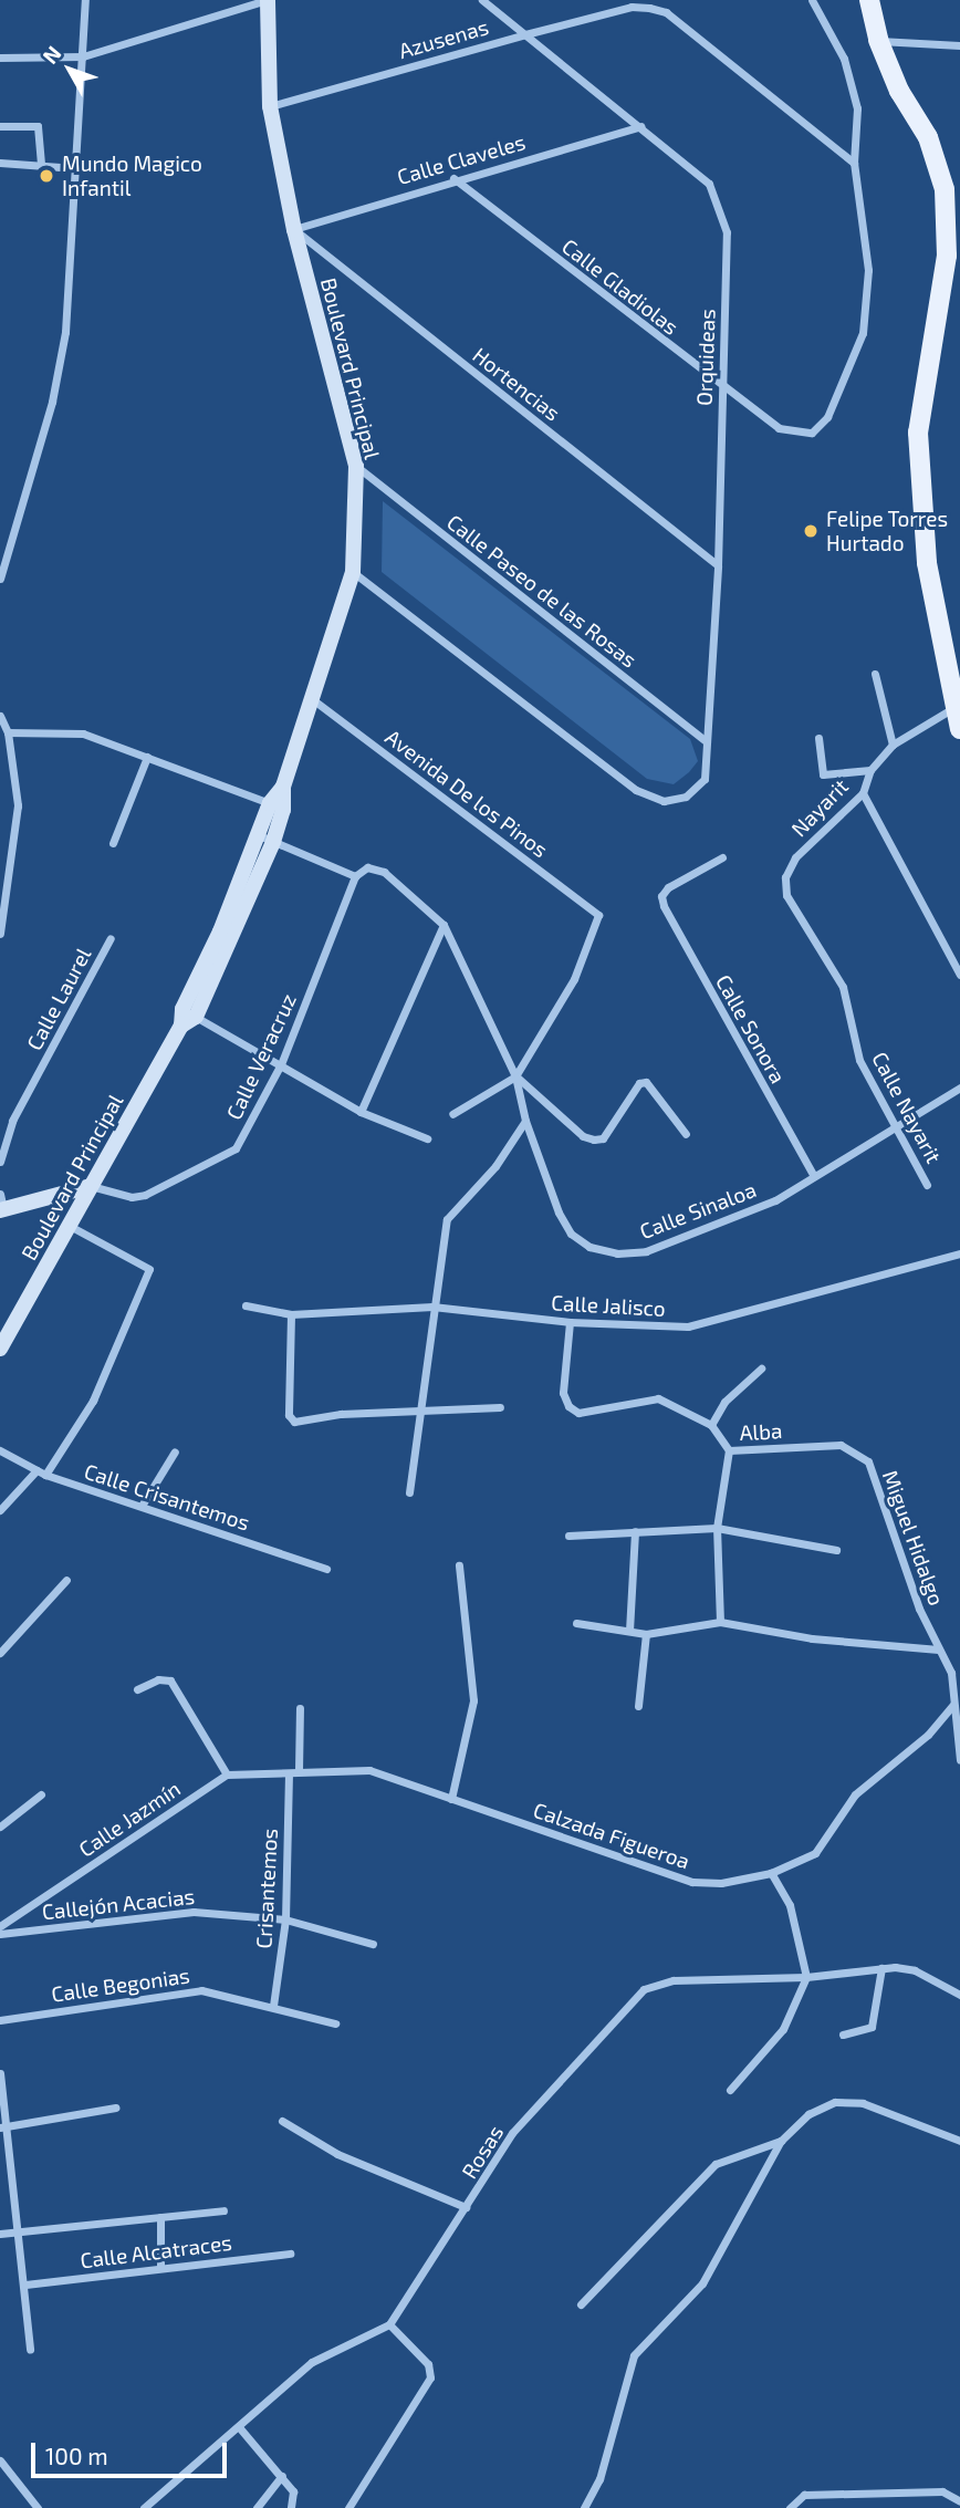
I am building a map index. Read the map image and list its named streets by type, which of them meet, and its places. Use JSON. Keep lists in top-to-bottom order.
{
  "streets": {
    "street": [
      "Azusenas",
      "Calle Claveles",
      "Calle Gladiolas",
      "Orquideas",
      "Boulevard Principal",
      "Hortencias",
      "Calle Paseo de las Rosas",
      "Avenida De los Pinos",
      "Nayarit",
      "Calle Laurel",
      "Calle Sonora",
      "Calle Veracruz",
      "Calle Nayarit",
      "Calle Sinaloa",
      "Calle Jalisco",
      "Alba",
      "Calle Crisantemos",
      "Miguel Hidalgo",
      "Calle Jazmín",
      "Calzada Figueroa",
      "Crisantemos",
      "Callejón Acacias",
      "Calle Begonias",
      "Rosas",
      "Calle Alcatraces"
    ]
  },
  "crossings": [
    ["Azusenas", "Calle Gladiolas"],
    ["Azusenas", "Orquideas"],
    ["Azusenas", "Boulevard Principal"],
    ["Calle Claveles", "Calle Gladiolas"],
    ["Calle Claveles", "Orquideas"],
    ["Calle Claveles", "Boulevard Principal"],
    ["Calle Claveles", "Hortencias"],
    ["Calle Gladiolas", "Orquideas"],
    ["Orquideas", "Boulevard Principal"],
    ["Orquideas", "Hortencias"],
    ["Orquideas", "Calle Paseo de las Rosas"],
    ["Boulevard Principal", "Hortencias"],
    ["Boulevard Principal", "Calle Paseo de las Rosas"],
    ["Boulevard Principal", "Avenida De los Pinos"],
    ["Boulevard Principal", "Calle Veracruz"],
    ["Avenida De los Pinos", "Calle Sinaloa"],
    ["Nayarit", "Calle Nayarit"],
    ["Calle Sonora", "Calle Sinaloa"],
    ["Calle Nayarit", "Calle Sinaloa"],
    ["Alba", "Miguel Hidalgo"],
    ["Miguel Hidalgo", "Calzada Figueroa"],
    ["Calzada Figueroa", "Crisantemos"],
    ["Crisantemos", "Callejón Acacias"],
    ["Crisantemos", "Calle Begonias"]
  ],
  "places": ["Mundo Magico Infantil", "Felipe Torres Hurtado"],
  "scale_bar": "100 m",
  "north": "top left"
}
